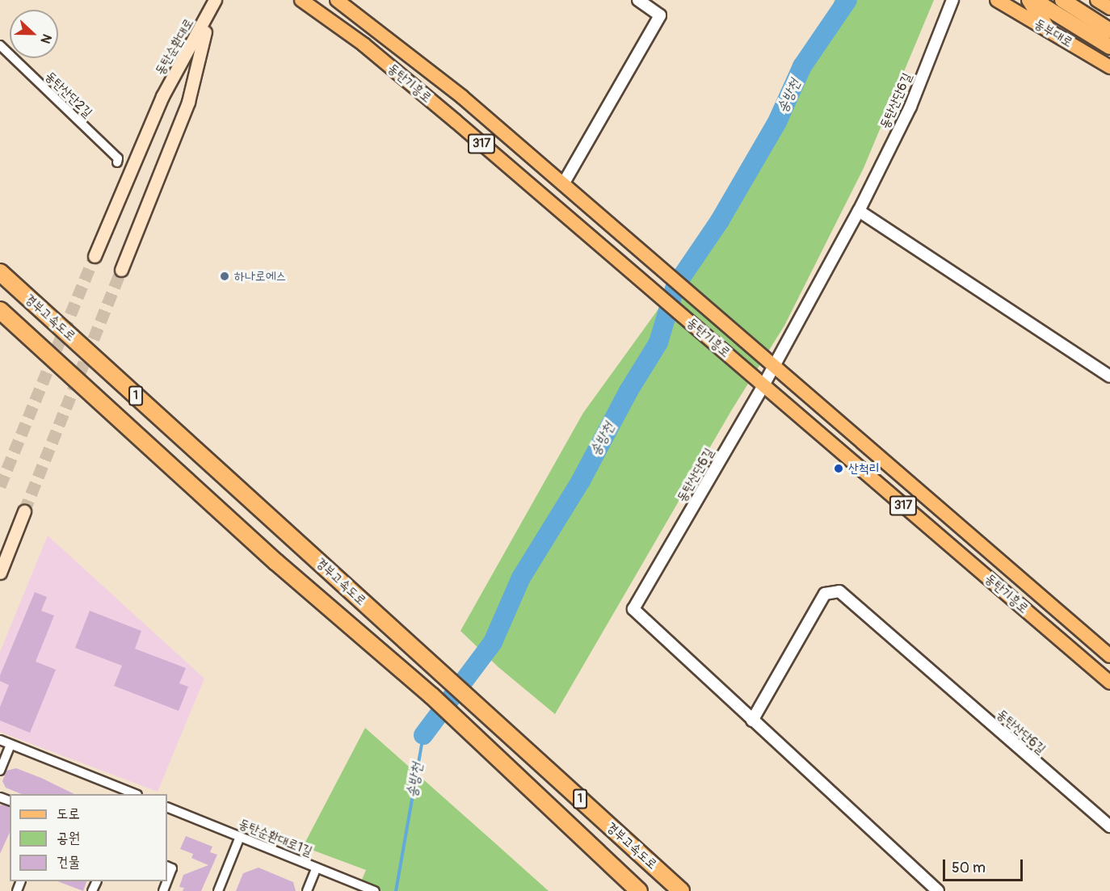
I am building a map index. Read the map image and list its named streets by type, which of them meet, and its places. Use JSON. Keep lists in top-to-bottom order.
{
  "streets": {
    "highway": ["동부대로", "경부고속도로", "1"],
    "main road": ["동탄순환대로", "동탄기흥로", "317"],
    "street": ["동탄산단2길", "동탄산단6길", "동탄순환대로1길"]
  },
  "crossings": [
    ["동탄기흥로", "동탄산단6길"]
  ],
  "water": ["송방천"],
  "places": ["하나로에스", "산척리"],
  "legend": ["도로", "공원", "건물"],
  "scale_bar": "50 m",
  "north": "right"
}
